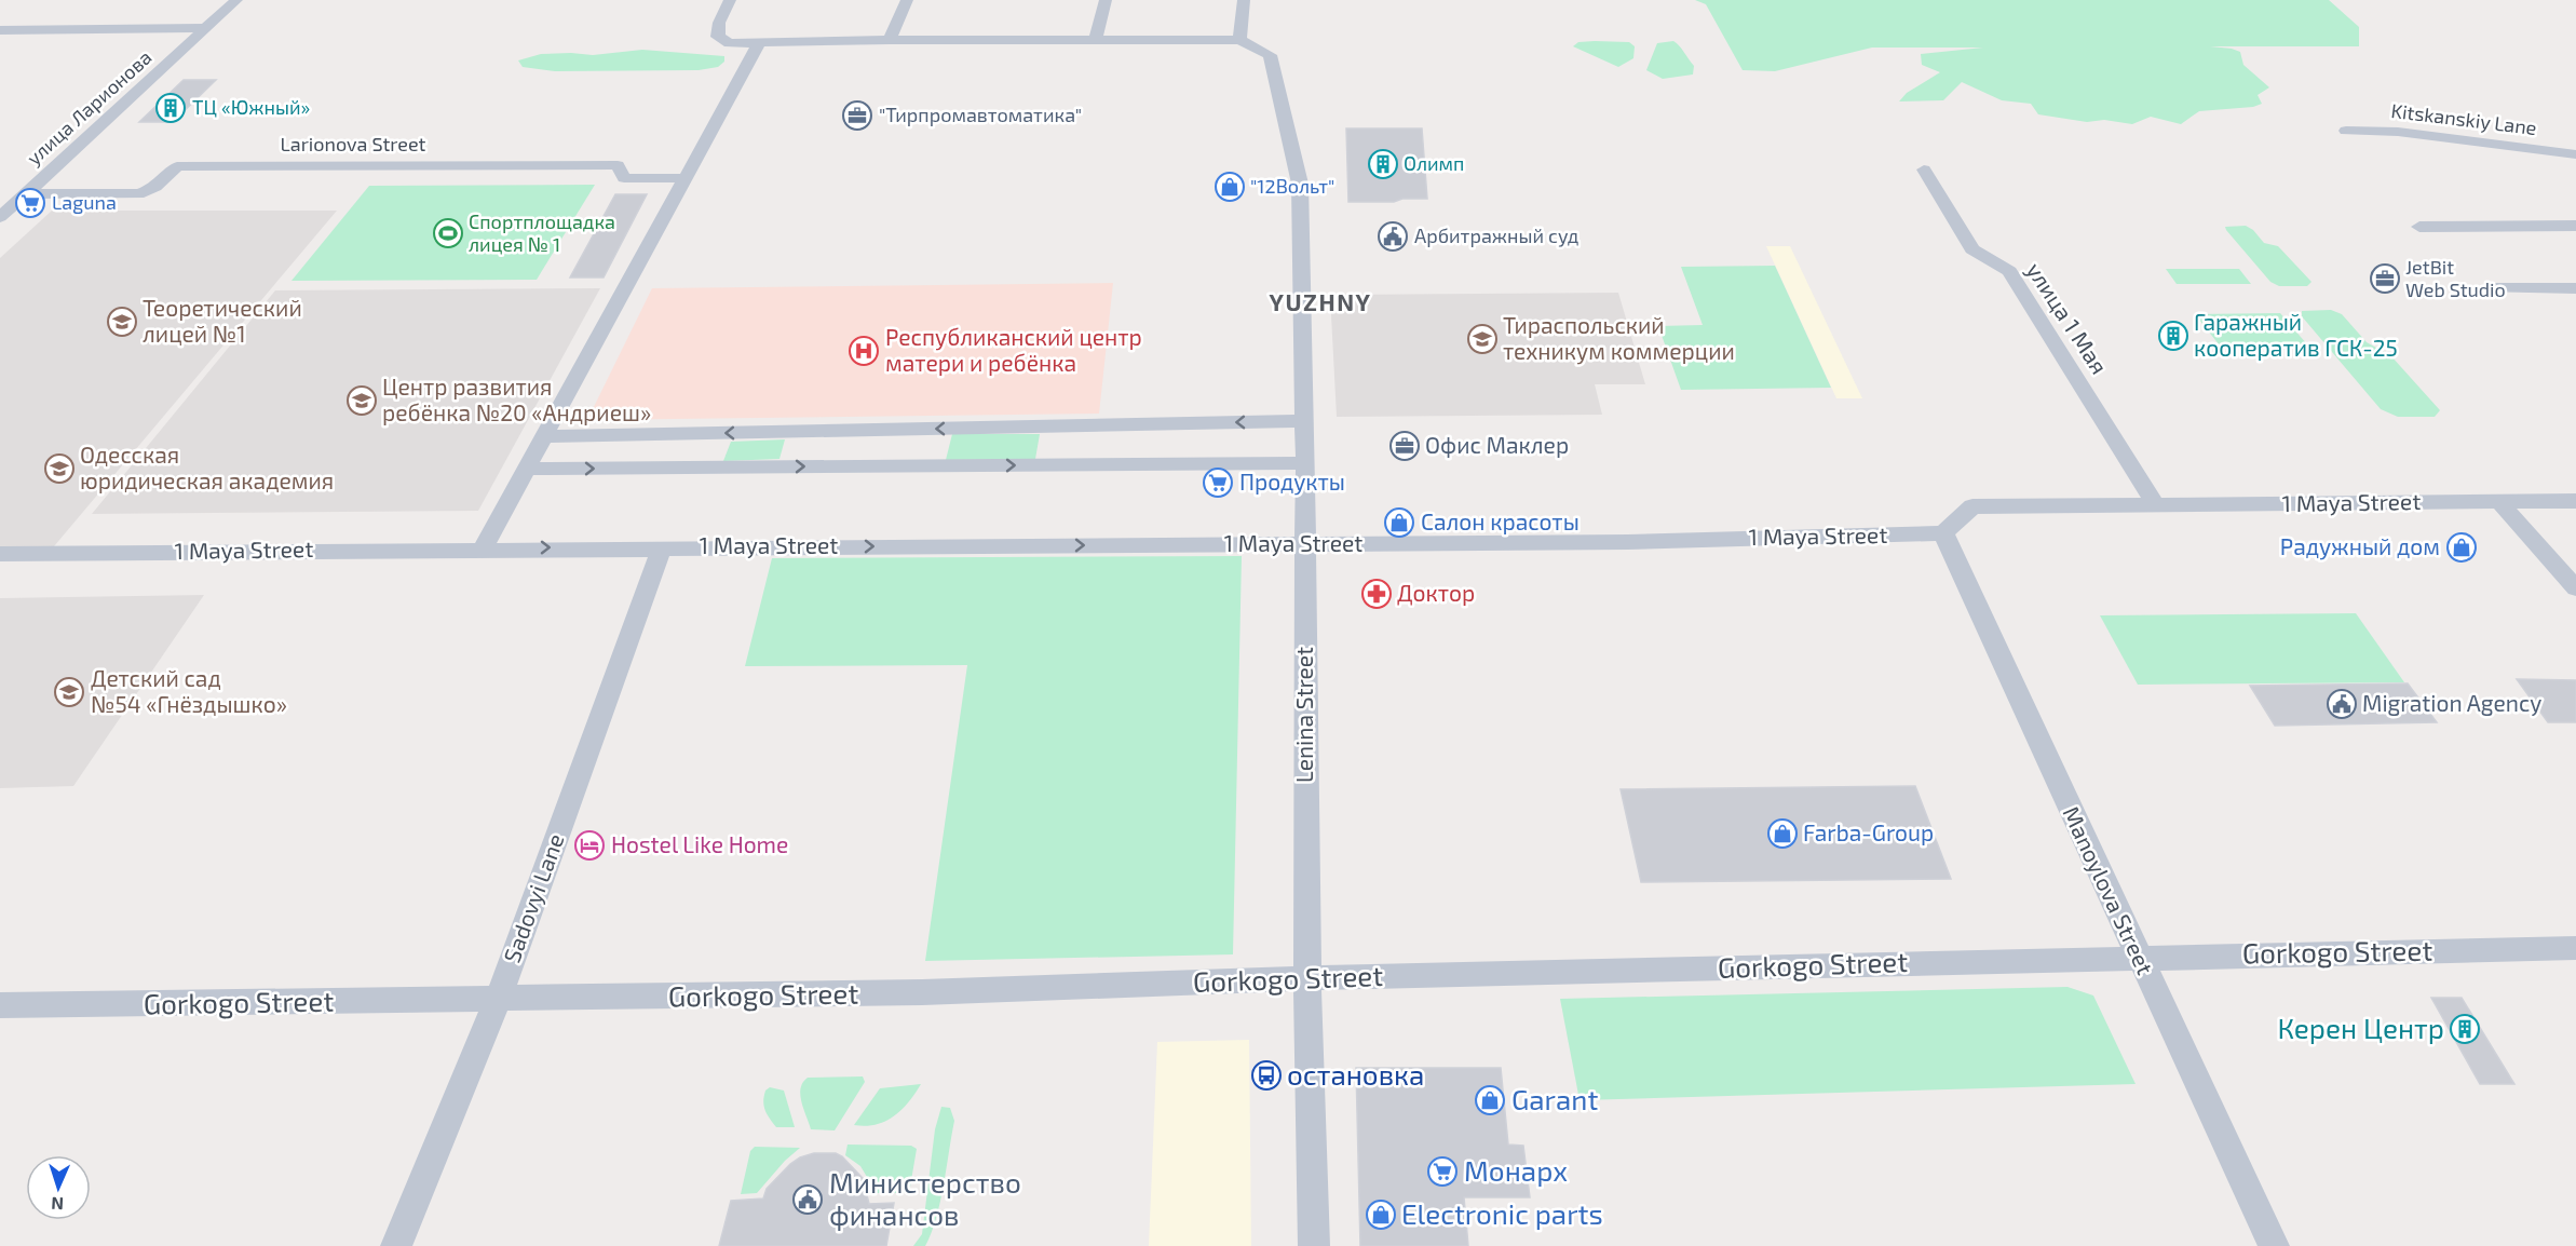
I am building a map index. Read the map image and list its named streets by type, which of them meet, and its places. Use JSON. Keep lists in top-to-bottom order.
{
  "streets": {
    "street": [
      "улица Ларионова",
      "Kitskanskiy Lane",
      "Larionova Street",
      "улица 1 Мая",
      "1 Maya Street",
      "Lenina Street",
      "Manoylova Street",
      "Sadovyi Lane",
      "Gorkogo Street"
    ]
  },
  "crossings": [
    ["улица Ларионова", "Larionova Street"],
    ["улица 1 Мая", "1 Maya Street"],
    ["1 Maya Street", "Lenina Street"],
    ["1 Maya Street", "Manoylova Street"],
    ["1 Maya Street", "Sadovyi Lane"],
    ["Lenina Street", "Gorkogo Street"],
    ["Manoylova Street", "Gorkogo Street"],
    ["Sadovyi Lane", "Gorkogo Street"]
  ],
  "districts": ["YUZHNY"],
  "places": {
    "building": [
      "ТЦ «Южный»",
      "Олимп",
      "Гаражный кооператив ГСК-25",
      "Керен Центр"
    ],
    "office": ["\"Тирпромавтоматика\"", "JetBit Web Studio", "Офис Маклер"],
    "shop": [
      "\"12Вольт\"",
      "Салон красоты",
      "Радужный дом",
      "Farba-Group",
      "Garant",
      "Electronic parts"
    ],
    "supermarket": ["Laguna", "Продукты", "Монарх"],
    "sports": ["Спортплощадка лицея № 1"],
    "public building": ["Арбитражный суд", "Migration Agency", "Министерство финансов"],
    "school or university": [
      "Теоретический лицей №1",
      "Тираспольский техникум коммерции",
      "Центр развития ребёнка №20 «Андриеш»",
      "Одесская юридическая академия",
      "Детский сад №54 «Гнёздышко»"
    ],
    "hospital": ["Республиканский центр матери и ребёнка"],
    "pharmacy": ["Доктор"],
    "hotel": ["Hostel Like Home"],
    "bus stop": ["остановка"]
  },
  "north": "bottom"
}
